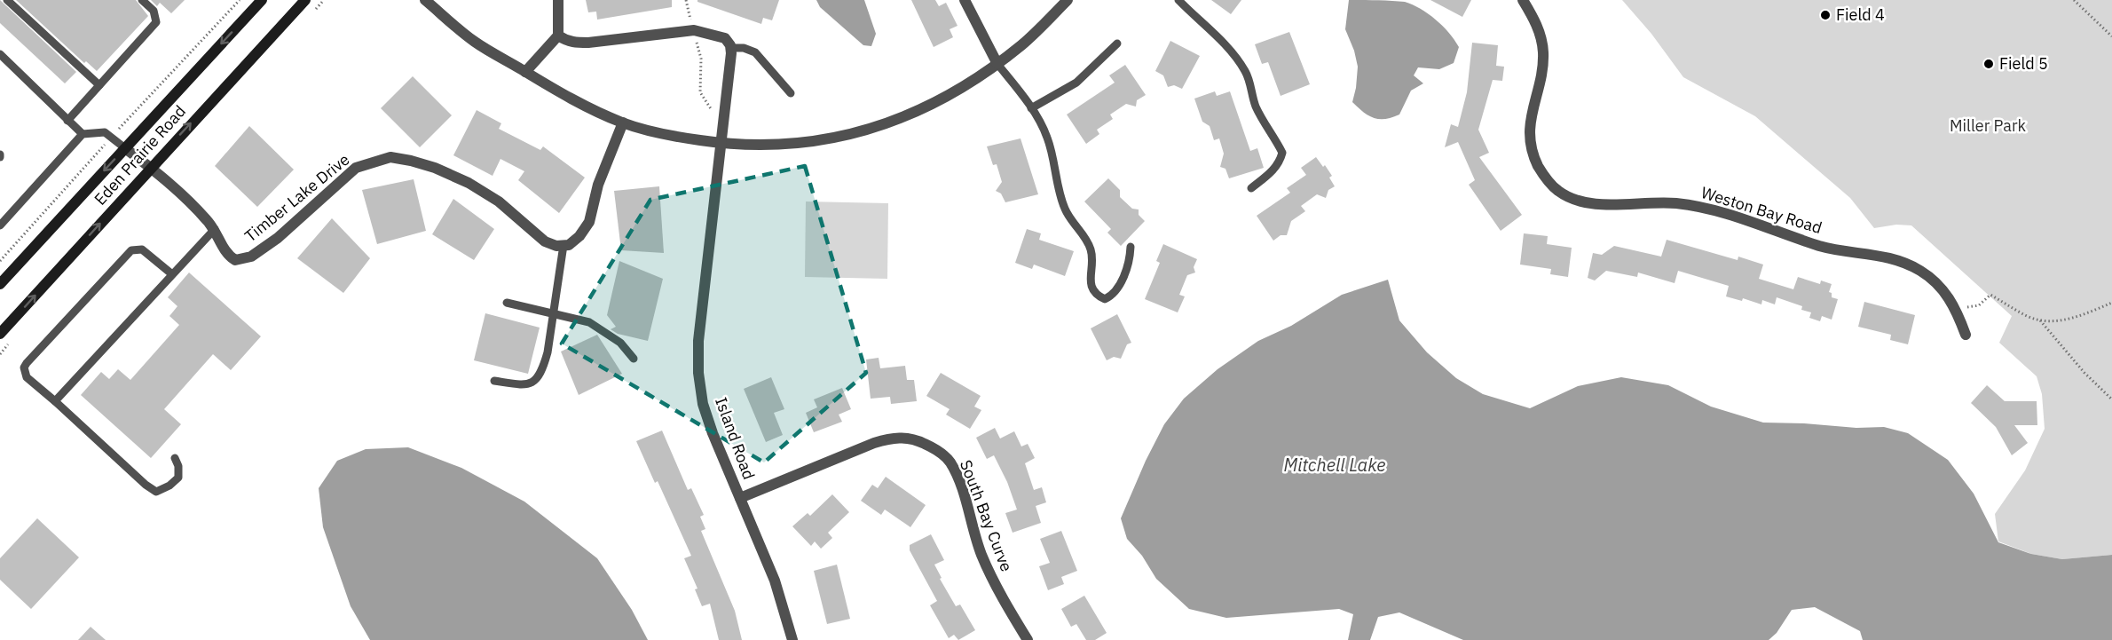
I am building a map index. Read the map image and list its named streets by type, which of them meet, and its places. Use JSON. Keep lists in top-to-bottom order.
{
  "streets": {
    "main road": ["Eden Prairie Road"],
    "street": [
      "Timber Lake Drive",
      "Weston Bay Road",
      "Island Road",
      "South Bay Curve"
    ]
  },
  "crossings": [
    ["Eden Prairie Road", "Timber Lake Drive"],
    ["Island Road", "South Bay Curve"]
  ],
  "water": ["Mitchell Lake"],
  "parks": ["Miller Park"],
  "places": ["Field 4", "Field 5"]
}
